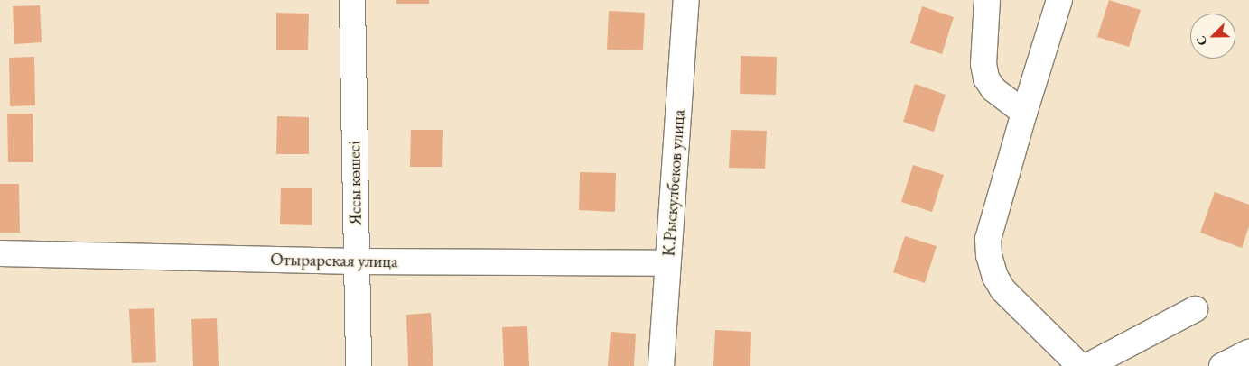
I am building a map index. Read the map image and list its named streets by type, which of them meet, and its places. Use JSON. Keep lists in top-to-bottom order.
{
  "streets": {
    "street": ["Яссы көшесі", "К.Рыскулбеков улица", "Отырарская улица"]
  },
  "crossings": [
    ["Яссы көшесі", "Отырарская улица"],
    ["К.Рыскулбеков улица", "Отырарская улица"]
  ],
  "north": "bottom left"
}
